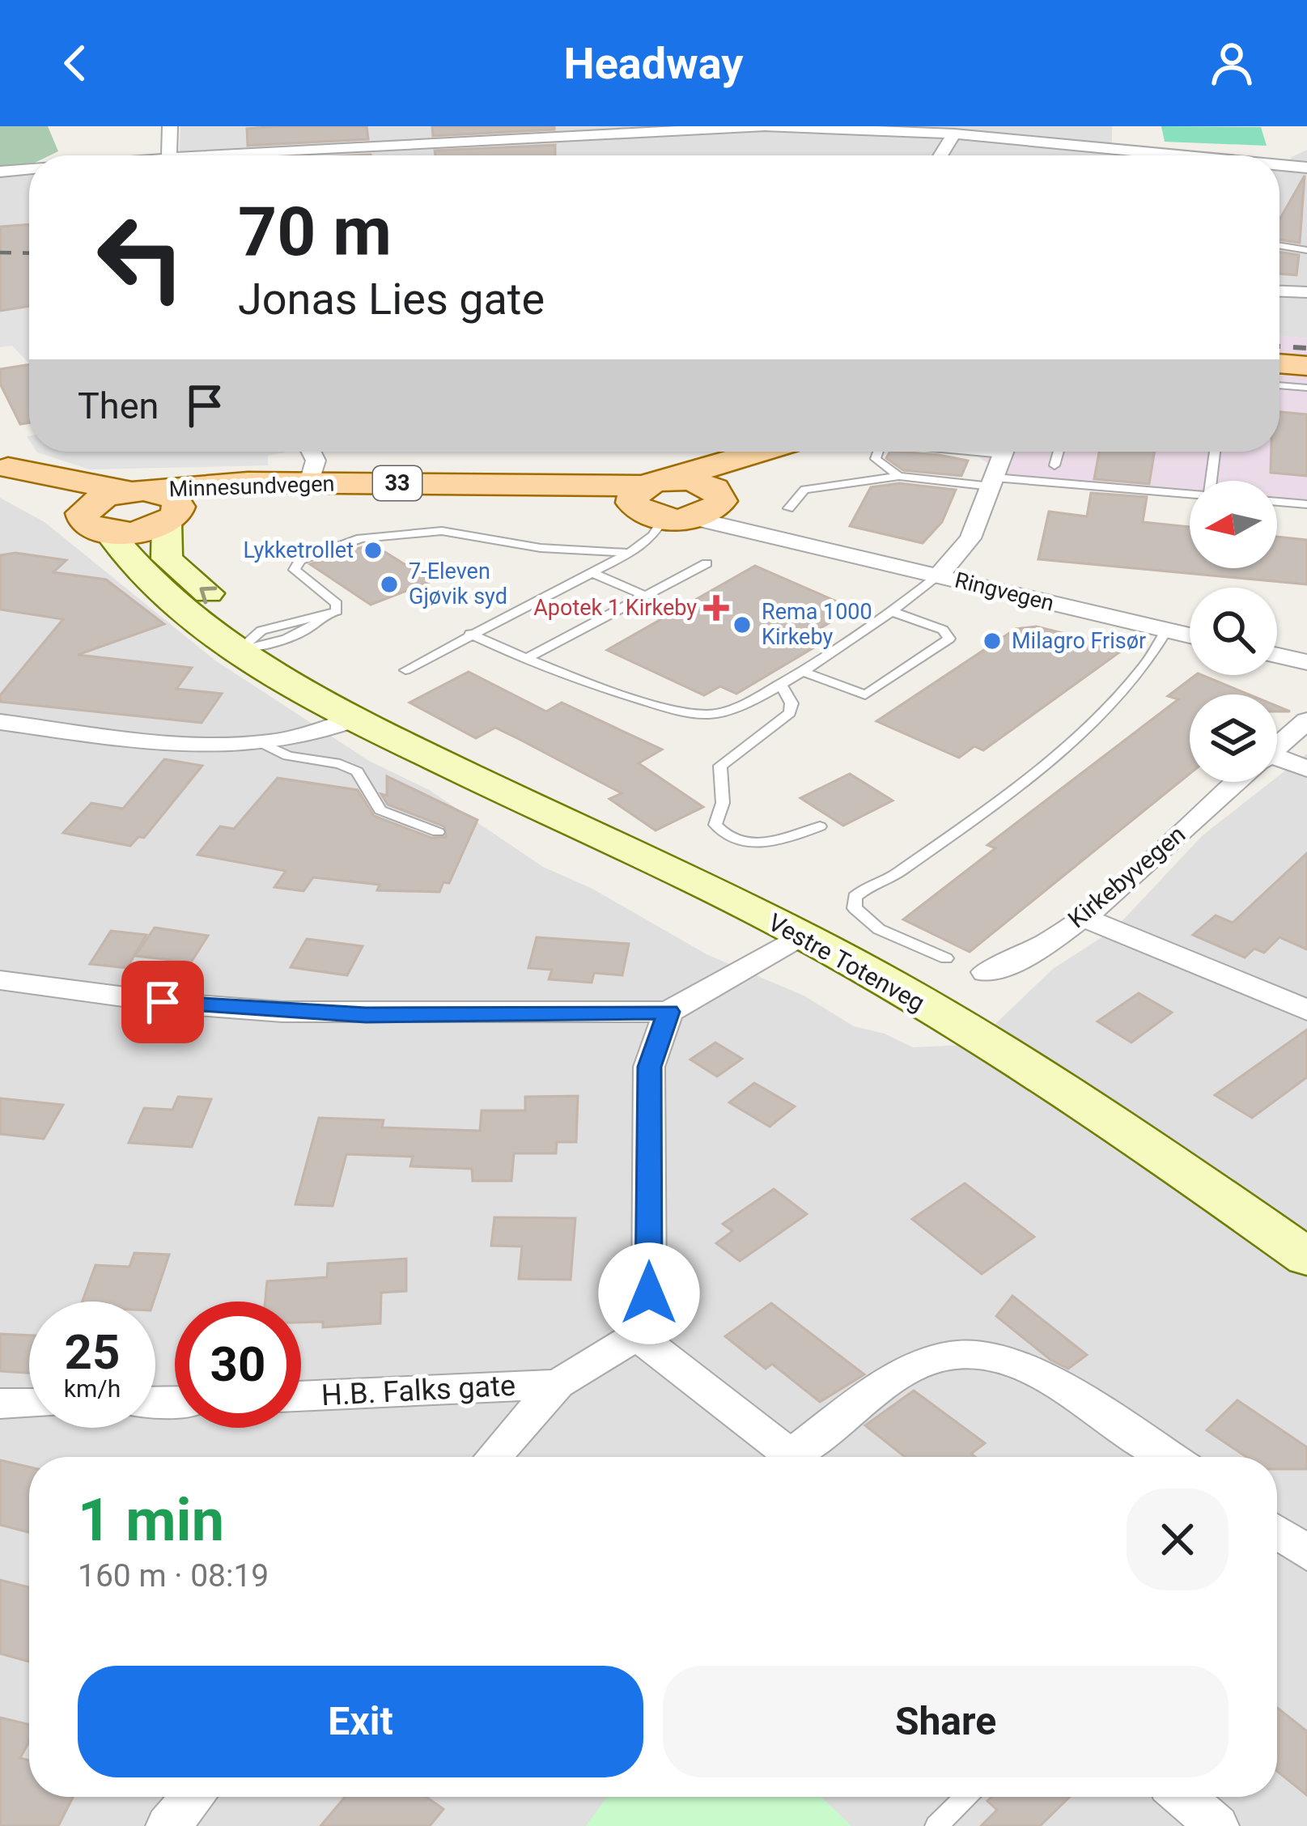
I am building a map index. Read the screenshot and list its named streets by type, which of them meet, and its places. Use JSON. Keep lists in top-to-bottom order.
{
  "streets": {
    "main road": ["33", "Minnesundvegen", "Vestre Totenveg"],
    "street": ["Ringvegen", "Kirkebyvegen", "H.B. Falks gate"]
  },
  "crossings": [
    ["33", "Minnesundvegen"],
    ["33", "Vestre Totenveg"],
    ["Minnesundvegen", "Ringvegen"],
    ["Minnesundvegen", "Vestre Totenveg"]
  ],
  "places": {
    "other": [
      "Lykketrollet",
      "7-Eleven Gjøvik syd",
      "Rema 1000 Kirkeby",
      "Milagro Frisør"
    ],
    "health": ["Apotek 1 Kirkeby"]
  },
  "north": "left",
  "page": {
    "header": "Headway",
    "turn": ["70 m", "Jonas Lies gate"],
    "then": "Then",
    "speed": "25 km/h",
    "limit": "30",
    "heading": ["1 min", "160 m · 08:19"],
    "buttons": ["Exit", "Share"]
  }
}
